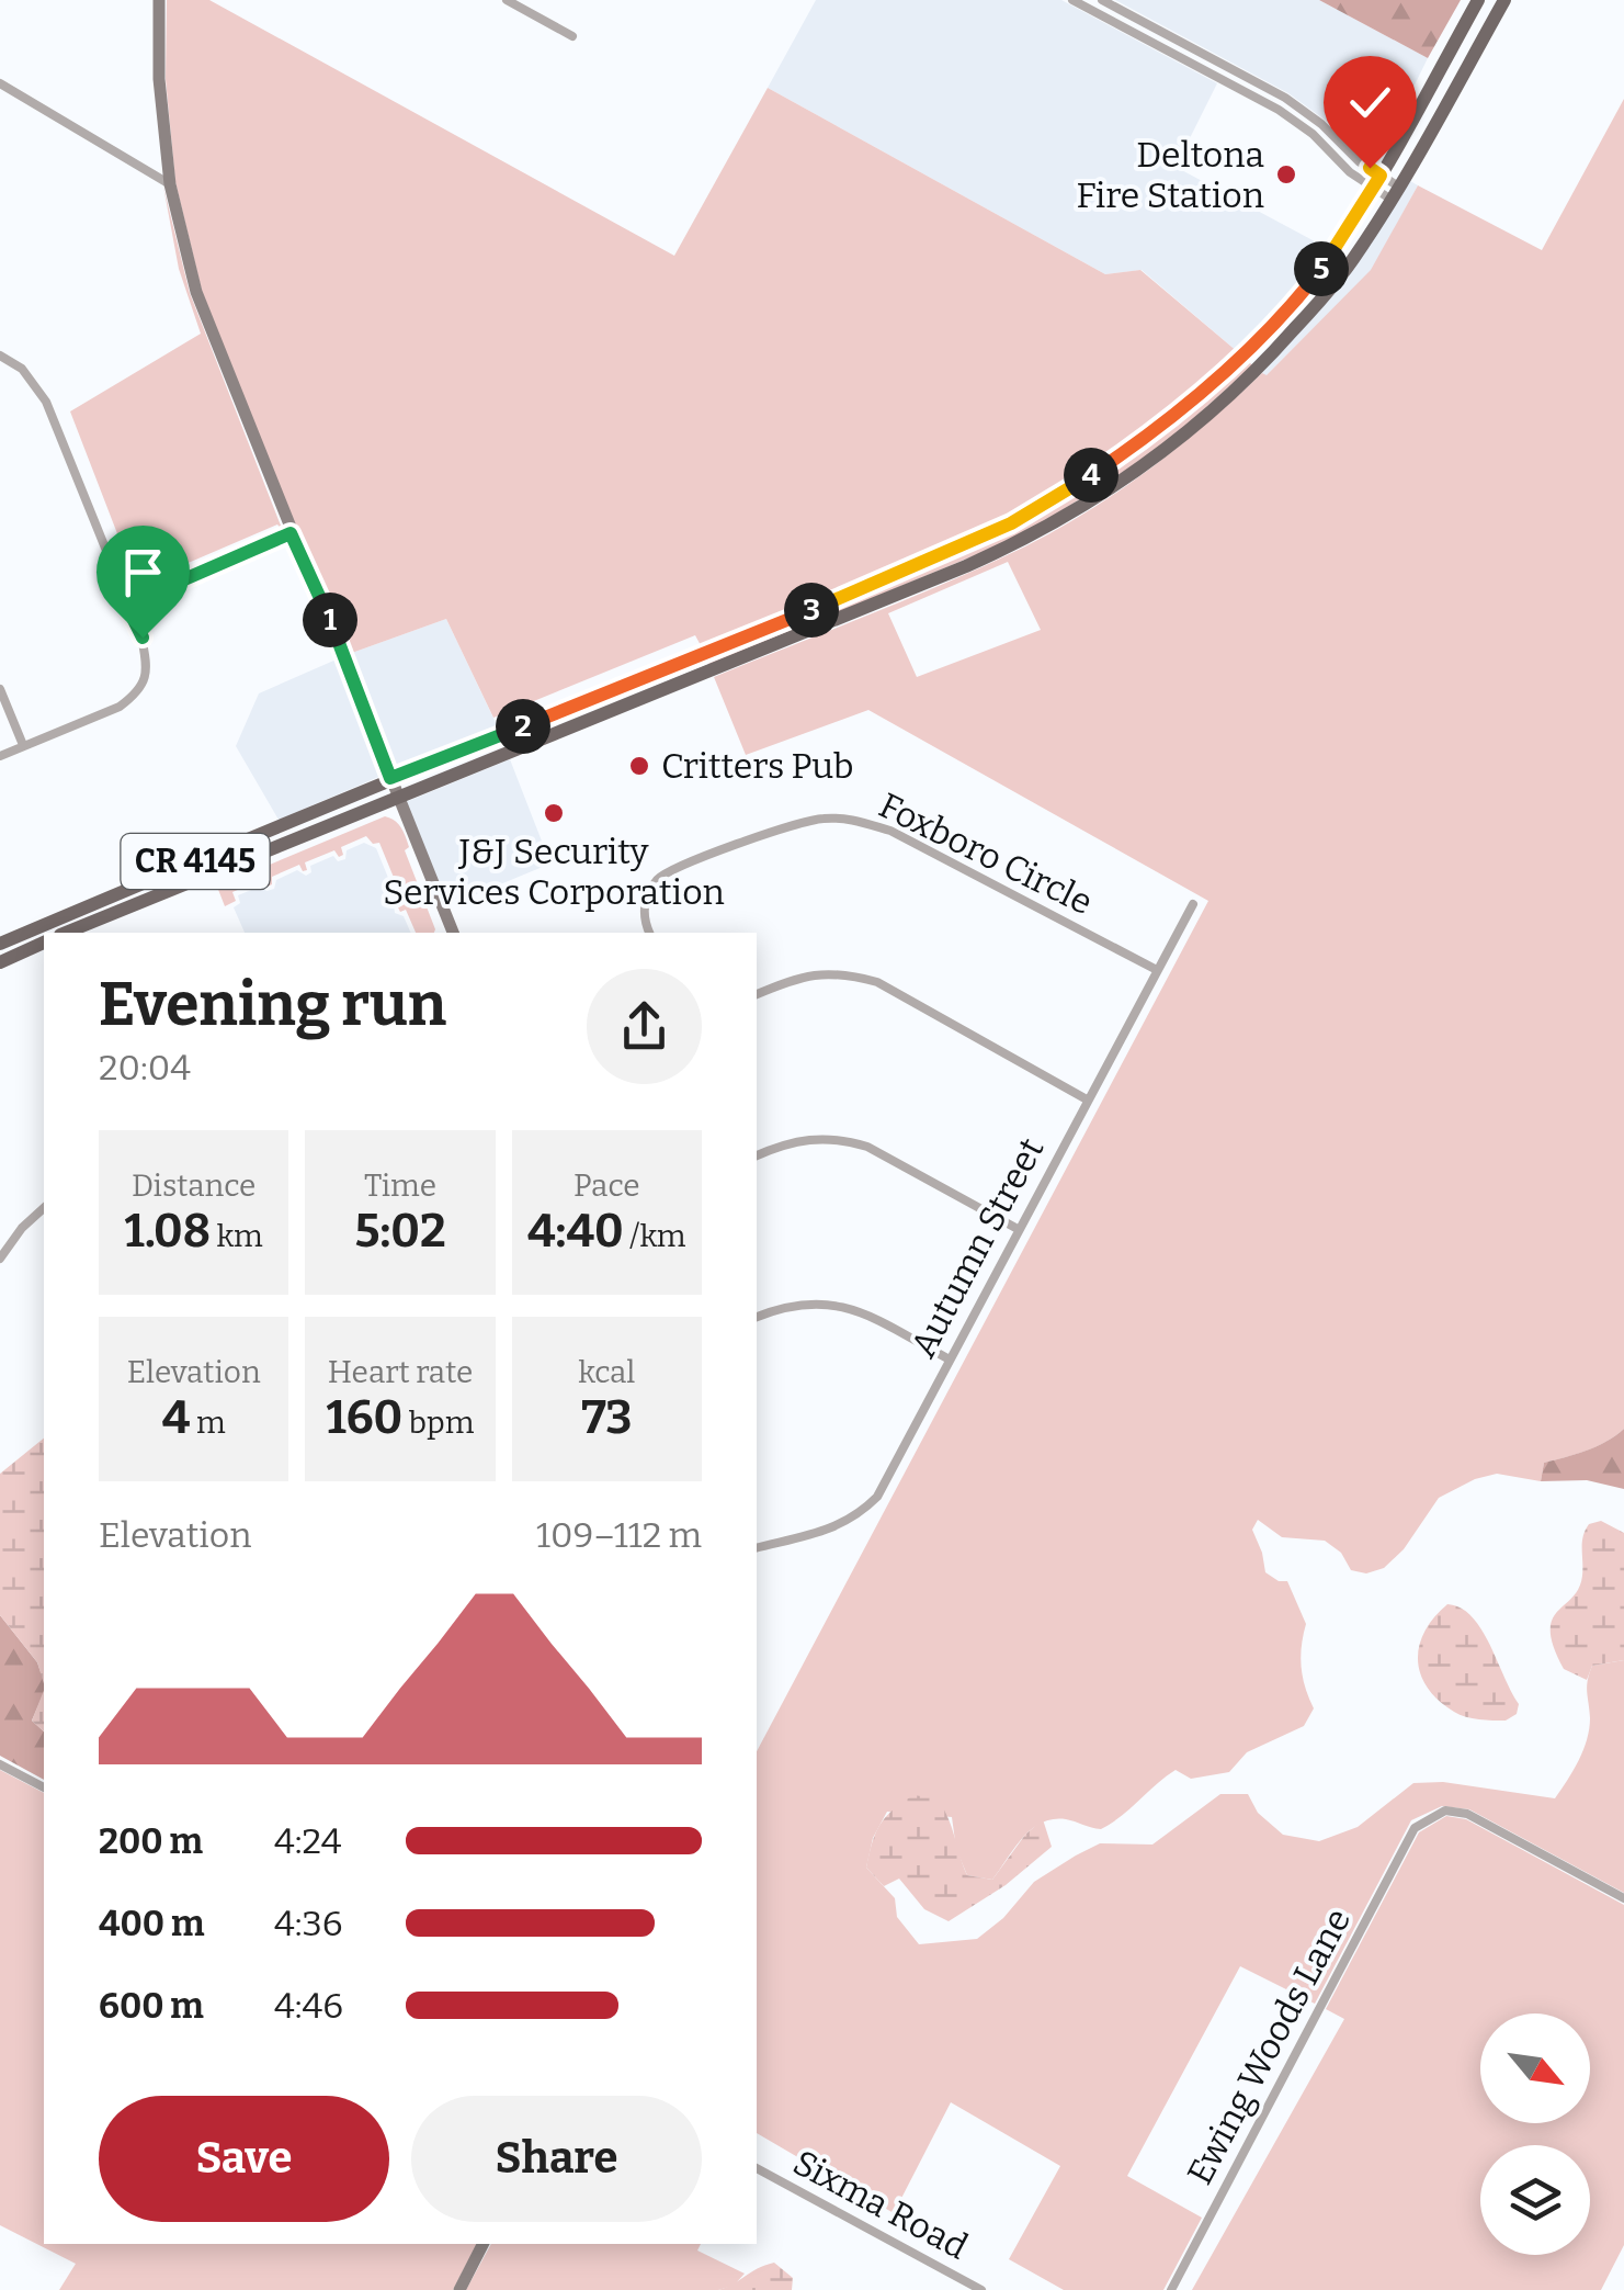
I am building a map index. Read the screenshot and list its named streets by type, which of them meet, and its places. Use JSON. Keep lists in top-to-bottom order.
{
  "streets": {
    "main road": ["CR 4145"],
    "street": [
      "Foxboro Circle",
      "Autumn Street",
      "Ewing Woods Lane",
      "Sixma Road"
    ]
  },
  "crossings": [
    ["Foxboro Circle", "Autumn Street"]
  ],
  "places": ["Deltona Fire Station", "Critters Pub", "J&J Security Services Corporation"],
  "north": "bottom right",
  "page": {
    "pins": [
      "5",
      "4",
      "3",
      "1",
      "2"
    ],
    "heading": ["Evening run", "20:04"],
    "stats": [
      ["Distance", "1.08 km"],
      ["Time", "5:02"],
      ["Pace", "4:40 /km"],
      ["Elevation", "4 m"],
      ["Heart rate", "160 bpm"],
      ["kcal", "73"]
    ],
    "chart": ["Elevation", "109–112 m"],
    "list": [
      {
        "name": "200 m",
        "note": "4:24"
      },
      {
        "name": "400 m",
        "note": "4:36"
      },
      {
        "name": "600 m",
        "note": "4:46"
      }
    ],
    "buttons": ["Save", "Share"]
  }
}
